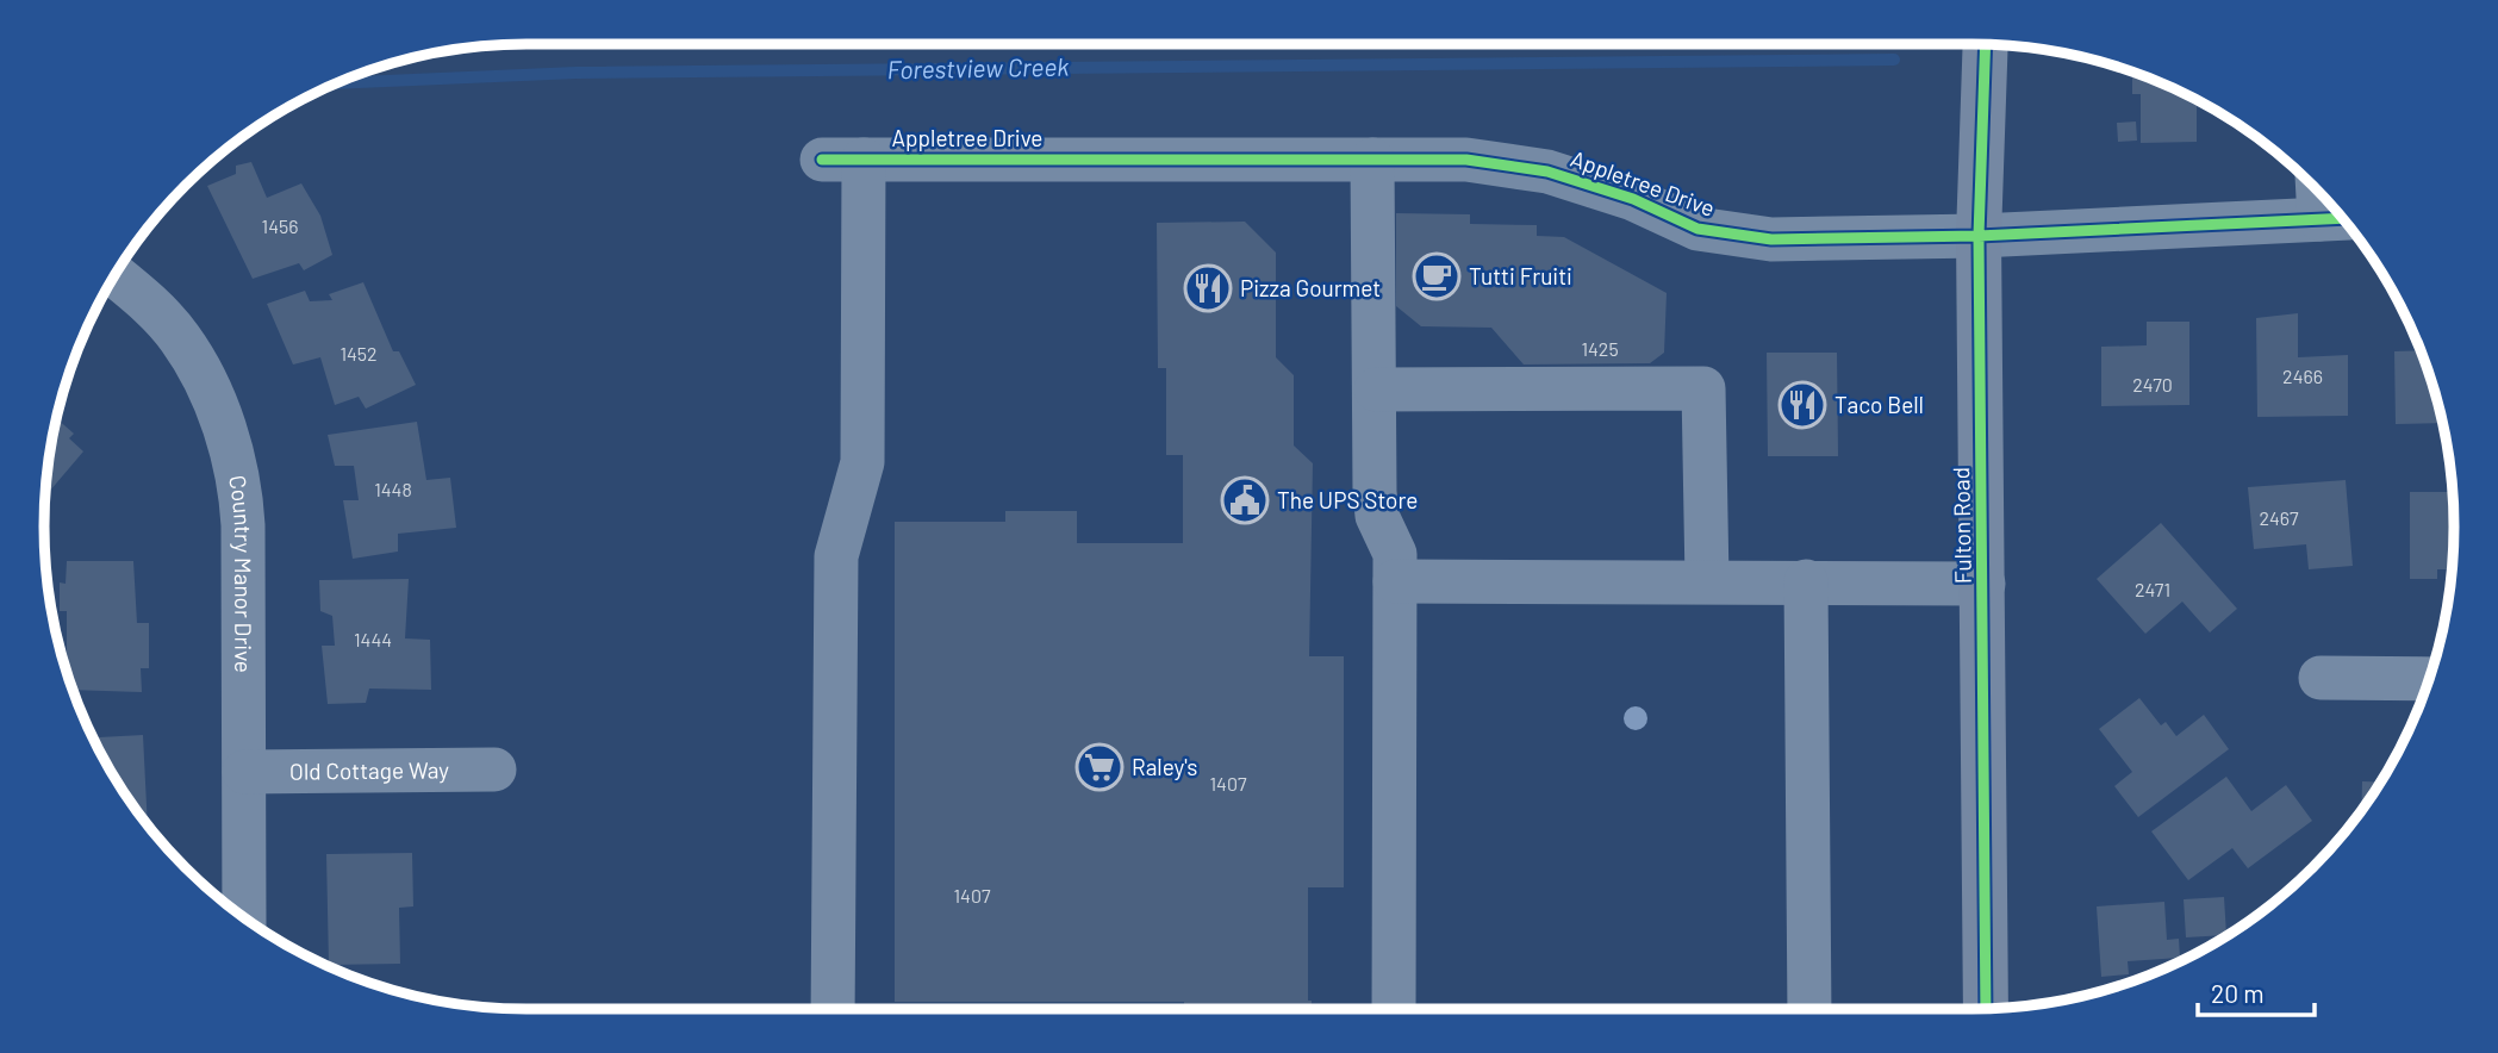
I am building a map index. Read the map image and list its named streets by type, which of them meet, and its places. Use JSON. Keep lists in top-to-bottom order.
{
  "streets": {
    "main road": ["Fulton Road"],
    "street": ["Appletree Drive", "Country Manor Drive", "Old Cottage Way"]
  },
  "crossings": [
    ["Appletree Drive", "Fulton Road"],
    ["Country Manor Drive", "Old Cottage Way"]
  ],
  "water": ["Forestview Creek"],
  "places": {
    "cafe": ["Tutti Fruiti"],
    "restaurant": ["Pizza Gourmet", "Taco Bell"],
    "public building": ["The UPS Store"],
    "supermarket": ["Raley's"]
  },
  "house_numbers": [
    "1456",
    "1425",
    "1452",
    "2466",
    "2470",
    "1448",
    "2467",
    "2471",
    "1444",
    "1407",
    "1407"
  ],
  "scale_bar": "20 m"
}
